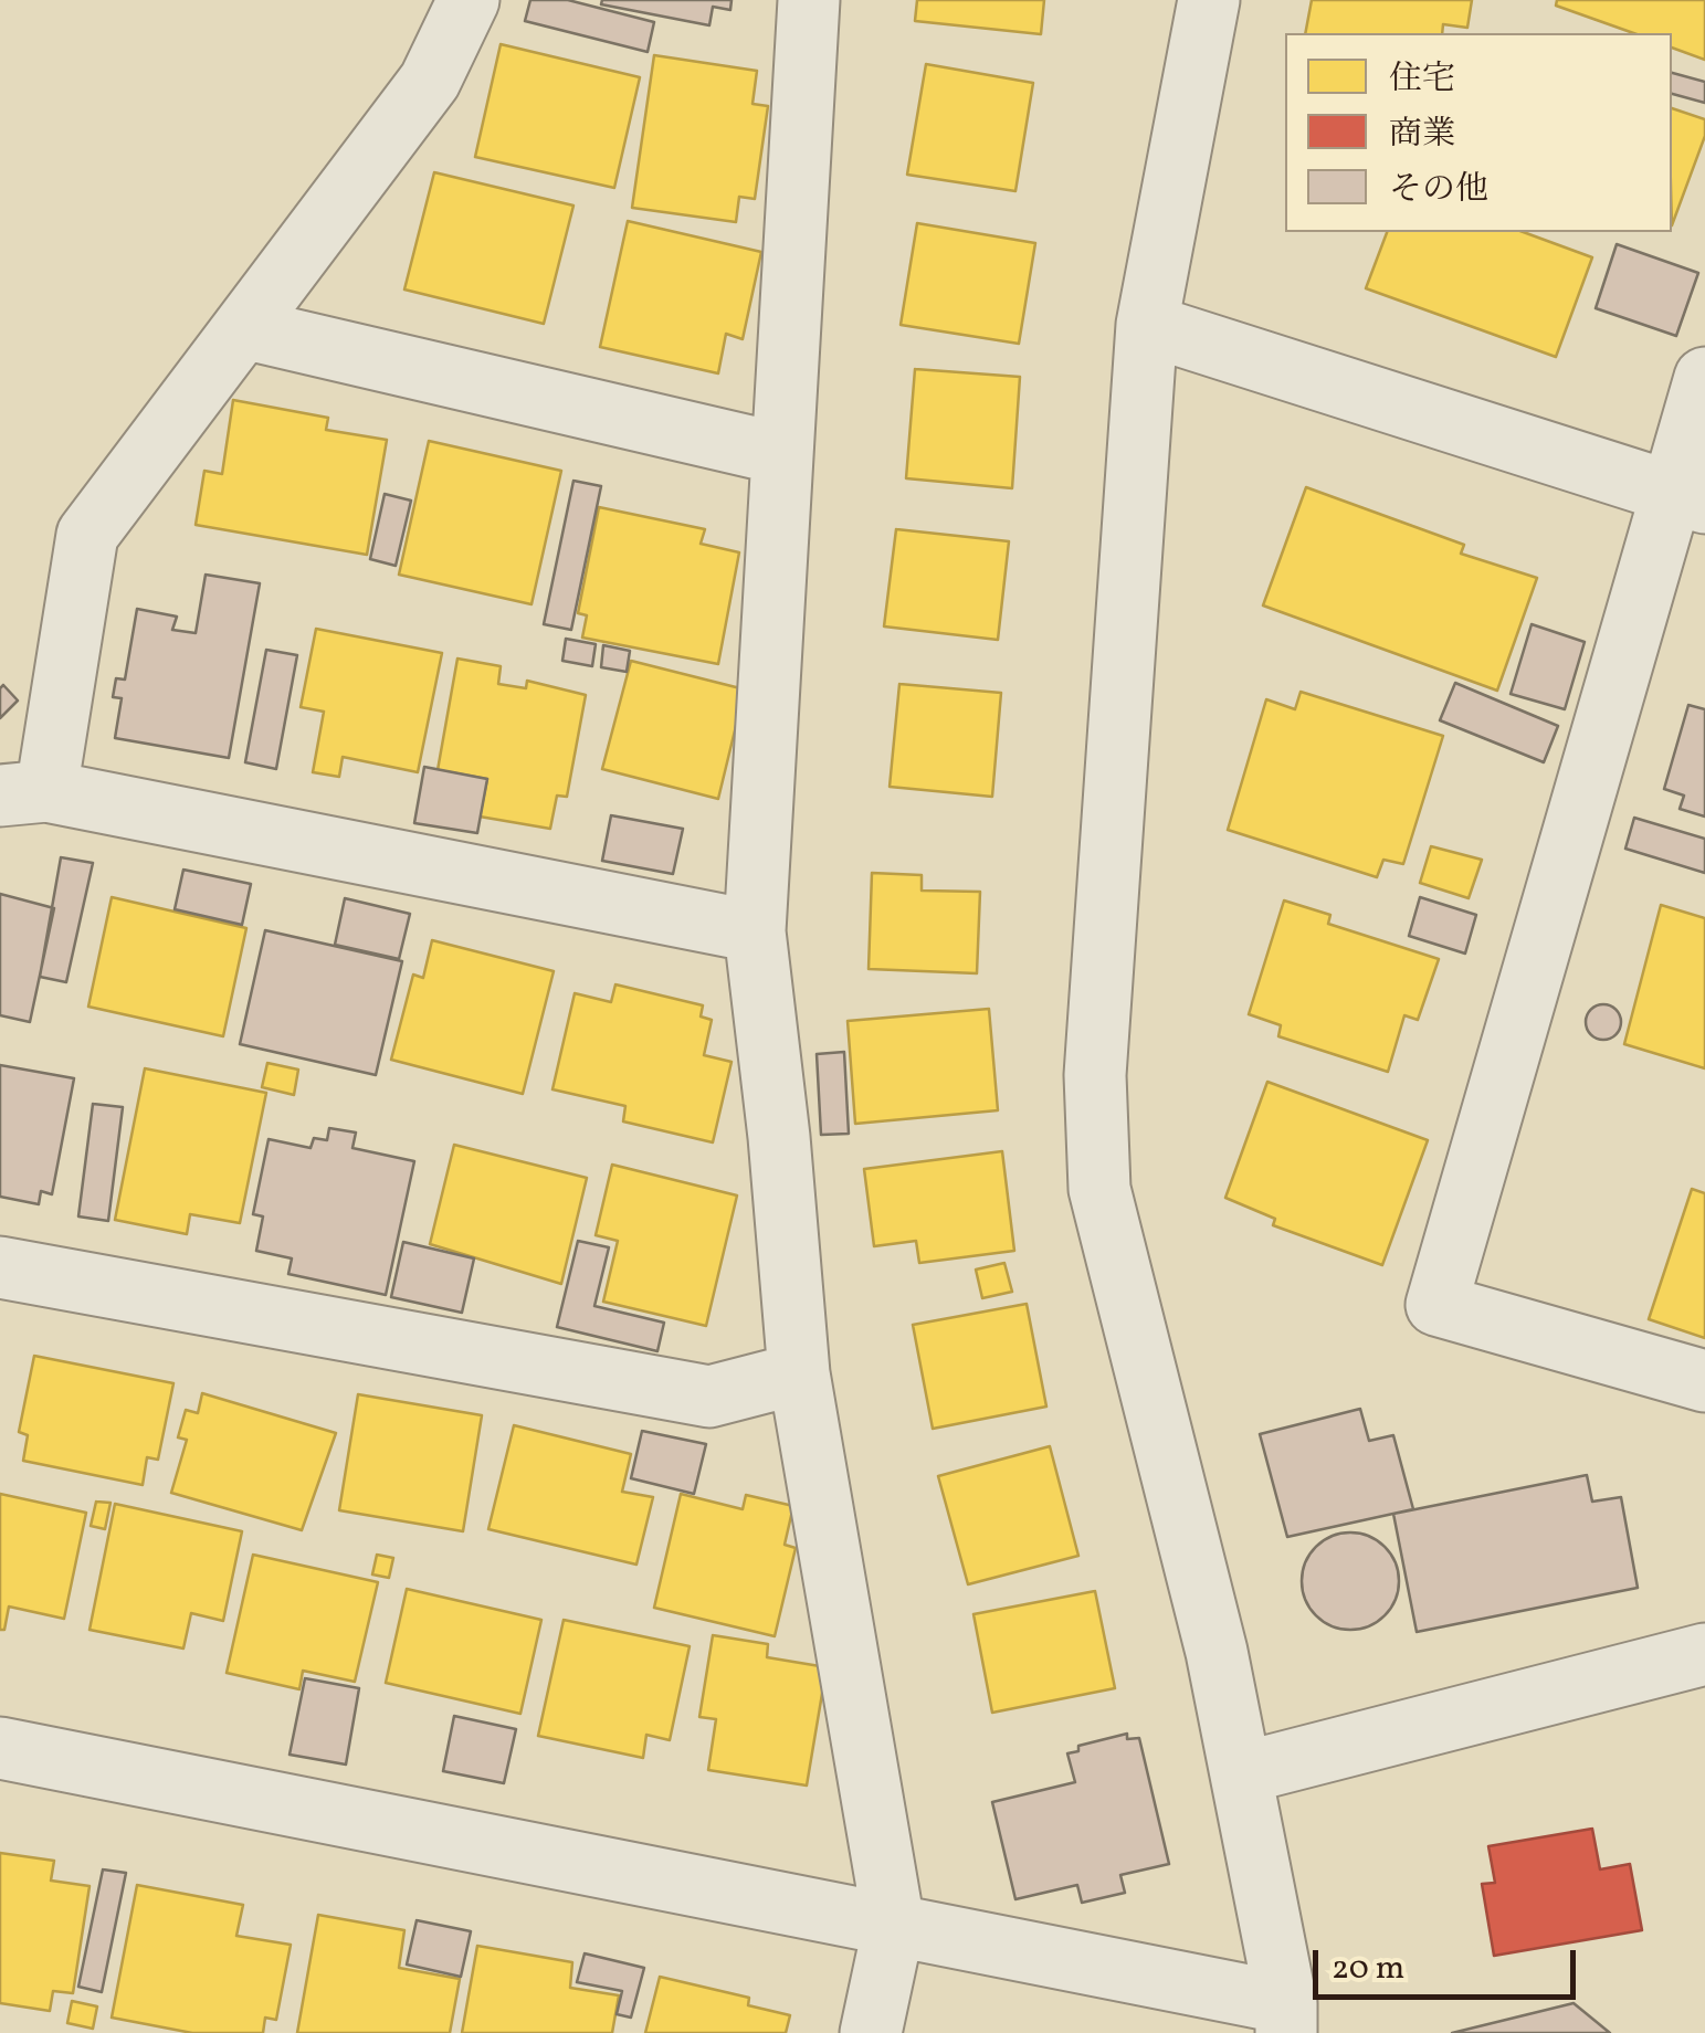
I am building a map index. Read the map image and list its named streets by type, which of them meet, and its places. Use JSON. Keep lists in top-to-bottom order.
{
  "legend": ["住宅", "商業", "その他"],
  "scale_bar": "20 m"
}
